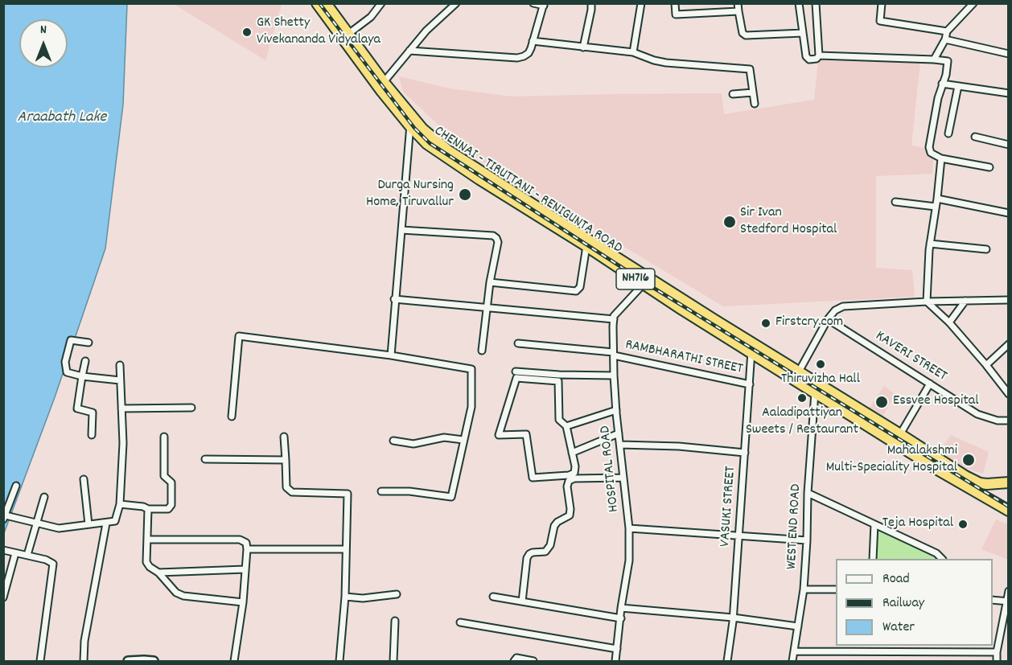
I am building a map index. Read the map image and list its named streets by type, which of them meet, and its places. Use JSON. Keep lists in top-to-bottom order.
{
  "streets": {
    "highway": ["CHENNAI - TIRUTTANI - RENIGUNTA ROAD", "NH716"],
    "street": [
      "KAVERI STREET",
      "RAMBHARATHI STREET",
      "HOSPITAL ROAD",
      "VASUKI STREET",
      "WEST END ROAD"
    ]
  },
  "crossings": [
    ["CHENNAI - TIRUTTANI - RENIGUNTA ROAD", "NH716"],
    ["CHENNAI - TIRUTTANI - RENIGUNTA ROAD", "VASUKI STREET"],
    ["CHENNAI - TIRUTTANI - RENIGUNTA ROAD", "WEST END ROAD"],
    ["RAMBHARATHI STREET", "HOSPITAL ROAD"],
    ["RAMBHARATHI STREET", "VASUKI STREET"]
  ],
  "water": ["Araabath Lake"],
  "places": [
    "GK Shetty Vivekananda Vidyalaya",
    "Durga Nursing Home, Tiruvallur",
    "Sir Ivan Stedford Hospital",
    "Firstcry.com",
    "Thiruvizha Hall",
    "Aaladipattiyan Sweets / Restaurant",
    "Essvee Hospital",
    "Mahalakshmi Multi-Speciality Hospital",
    "Teja Hospital"
  ],
  "legend": ["Road", "Railway", "Water"],
  "north": "top"
}
